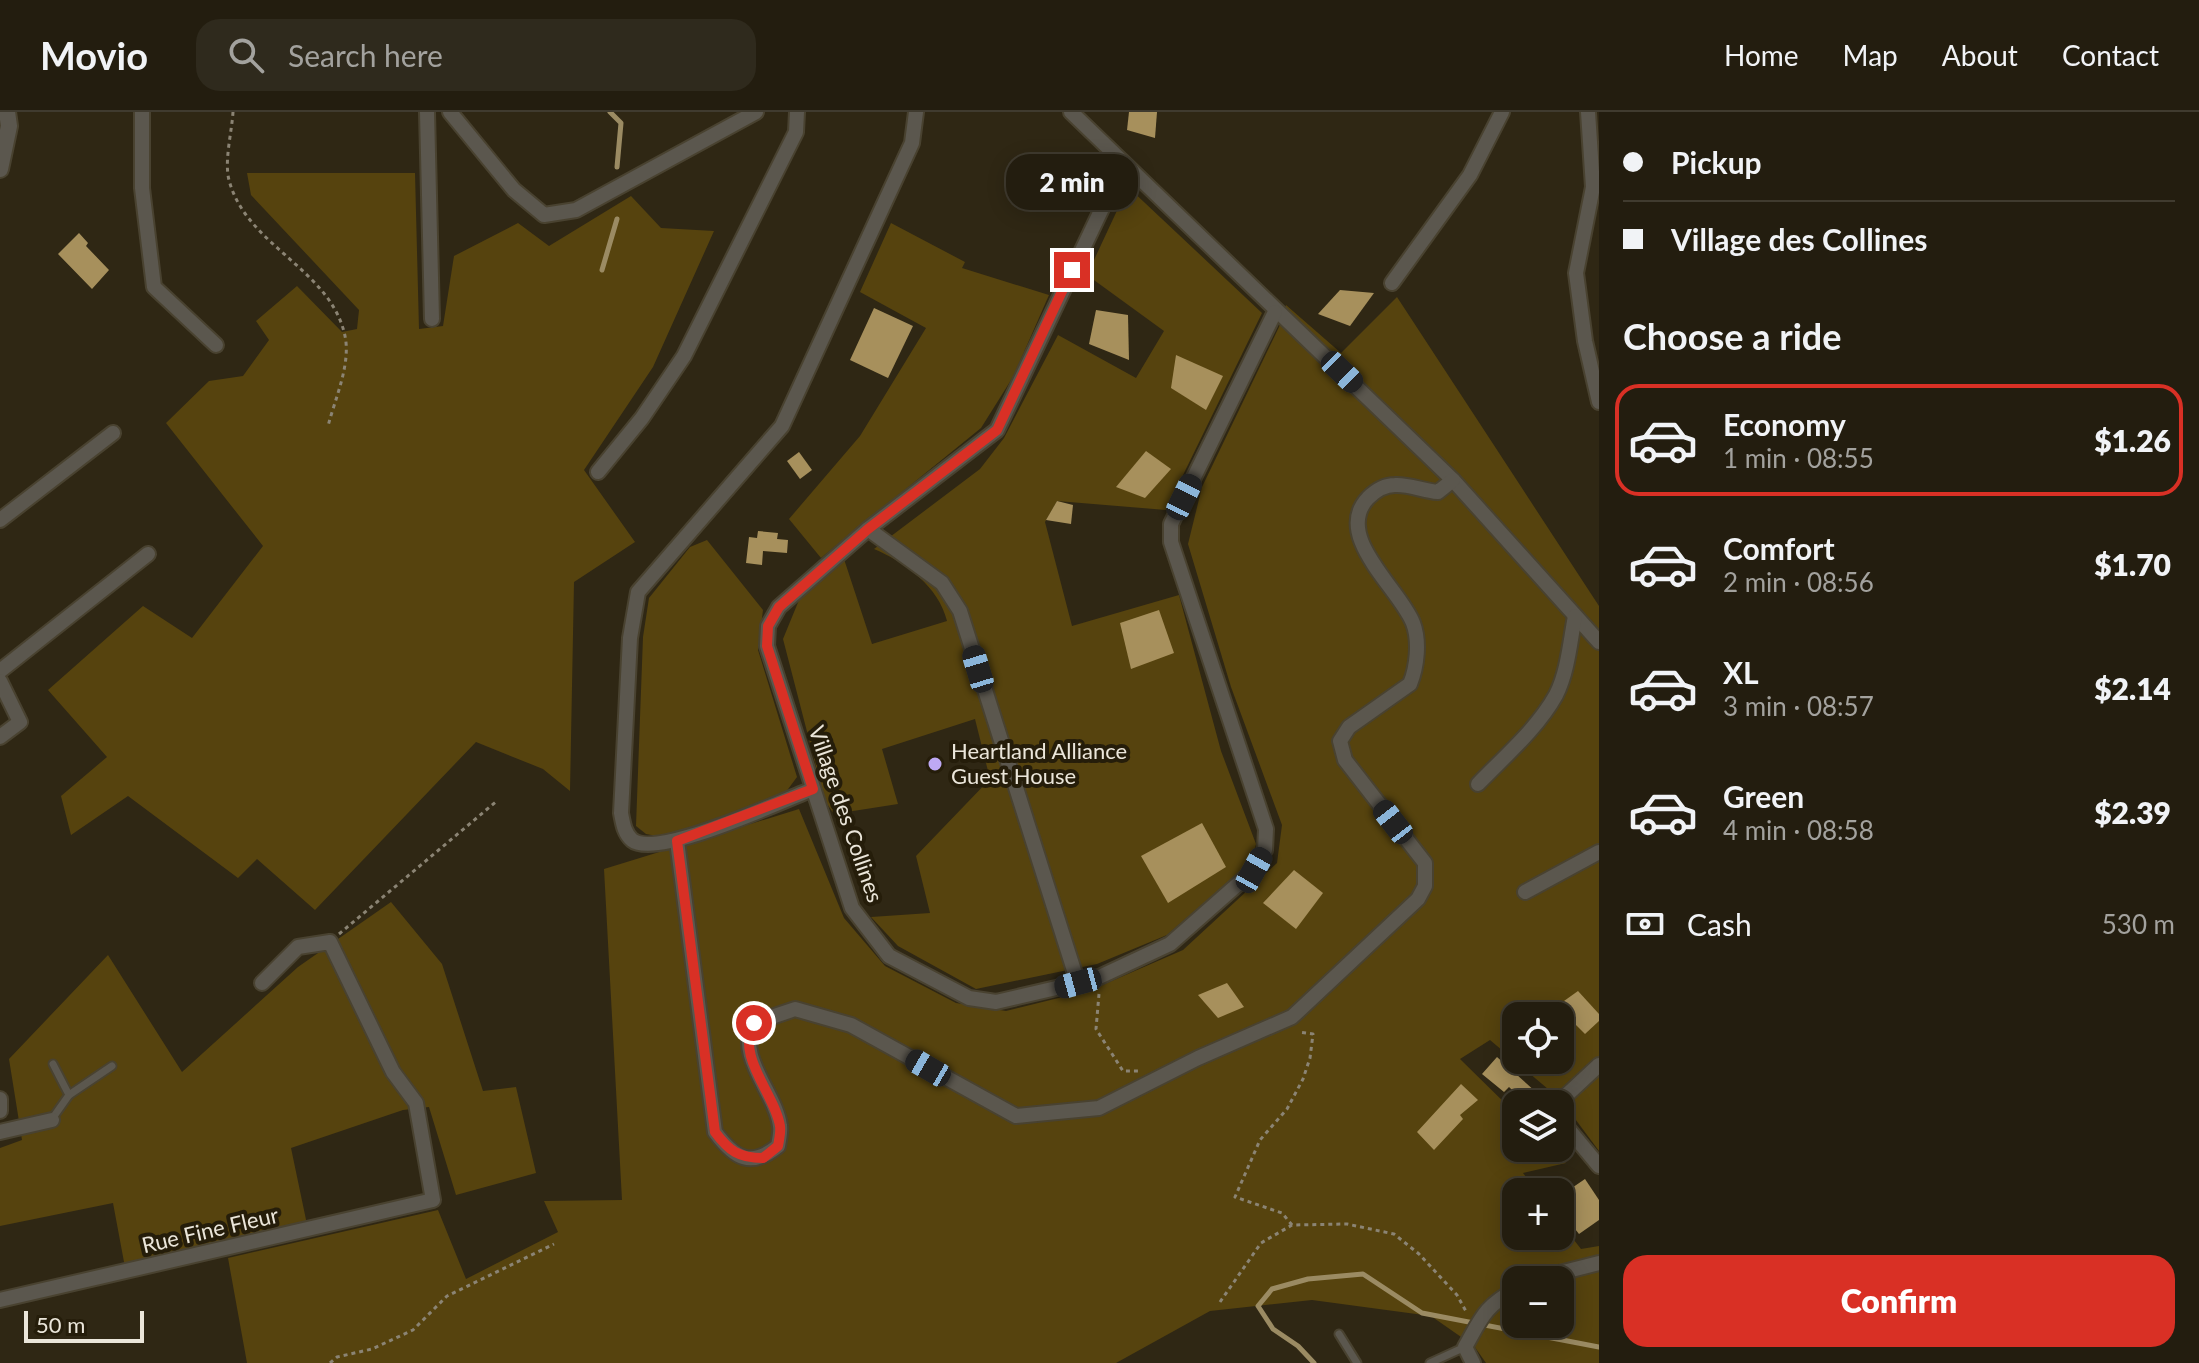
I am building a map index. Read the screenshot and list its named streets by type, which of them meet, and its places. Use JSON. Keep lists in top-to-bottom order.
{
  "streets": {
    "street": ["Village des Collines", "Rue Fine Fleur"]
  },
  "places": ["Heartland Alliance Guest House"],
  "scale_bar": "50 m",
  "page": {
    "header": "Movio",
    "search": "Search here",
    "nav": [
      "Home",
      "Map",
      "About",
      "Contact"
    ],
    "banner": ["Pickup", "Village des Collines"],
    "bubble": "2 min",
    "heading": "Choose a ride",
    "list": [
      {
        "name": "Economy",
        "note": "1 min · 08:55",
        "value": "$1.26"
      },
      {
        "name": "Comfort",
        "note": "2 min · 08:56",
        "value": "$1.70"
      },
      {
        "name": "XL",
        "note": "3 min · 08:57",
        "value": "$2.14"
      },
      {
        "name": "Green",
        "note": "4 min · 08:58",
        "value": "$2.39"
      }
    ],
    "pay": ["Cash", "530 m"],
    "map_buttons": ["+", "−"],
    "buttons": "Confirm",
    "scale": "50 m"
  }
}
